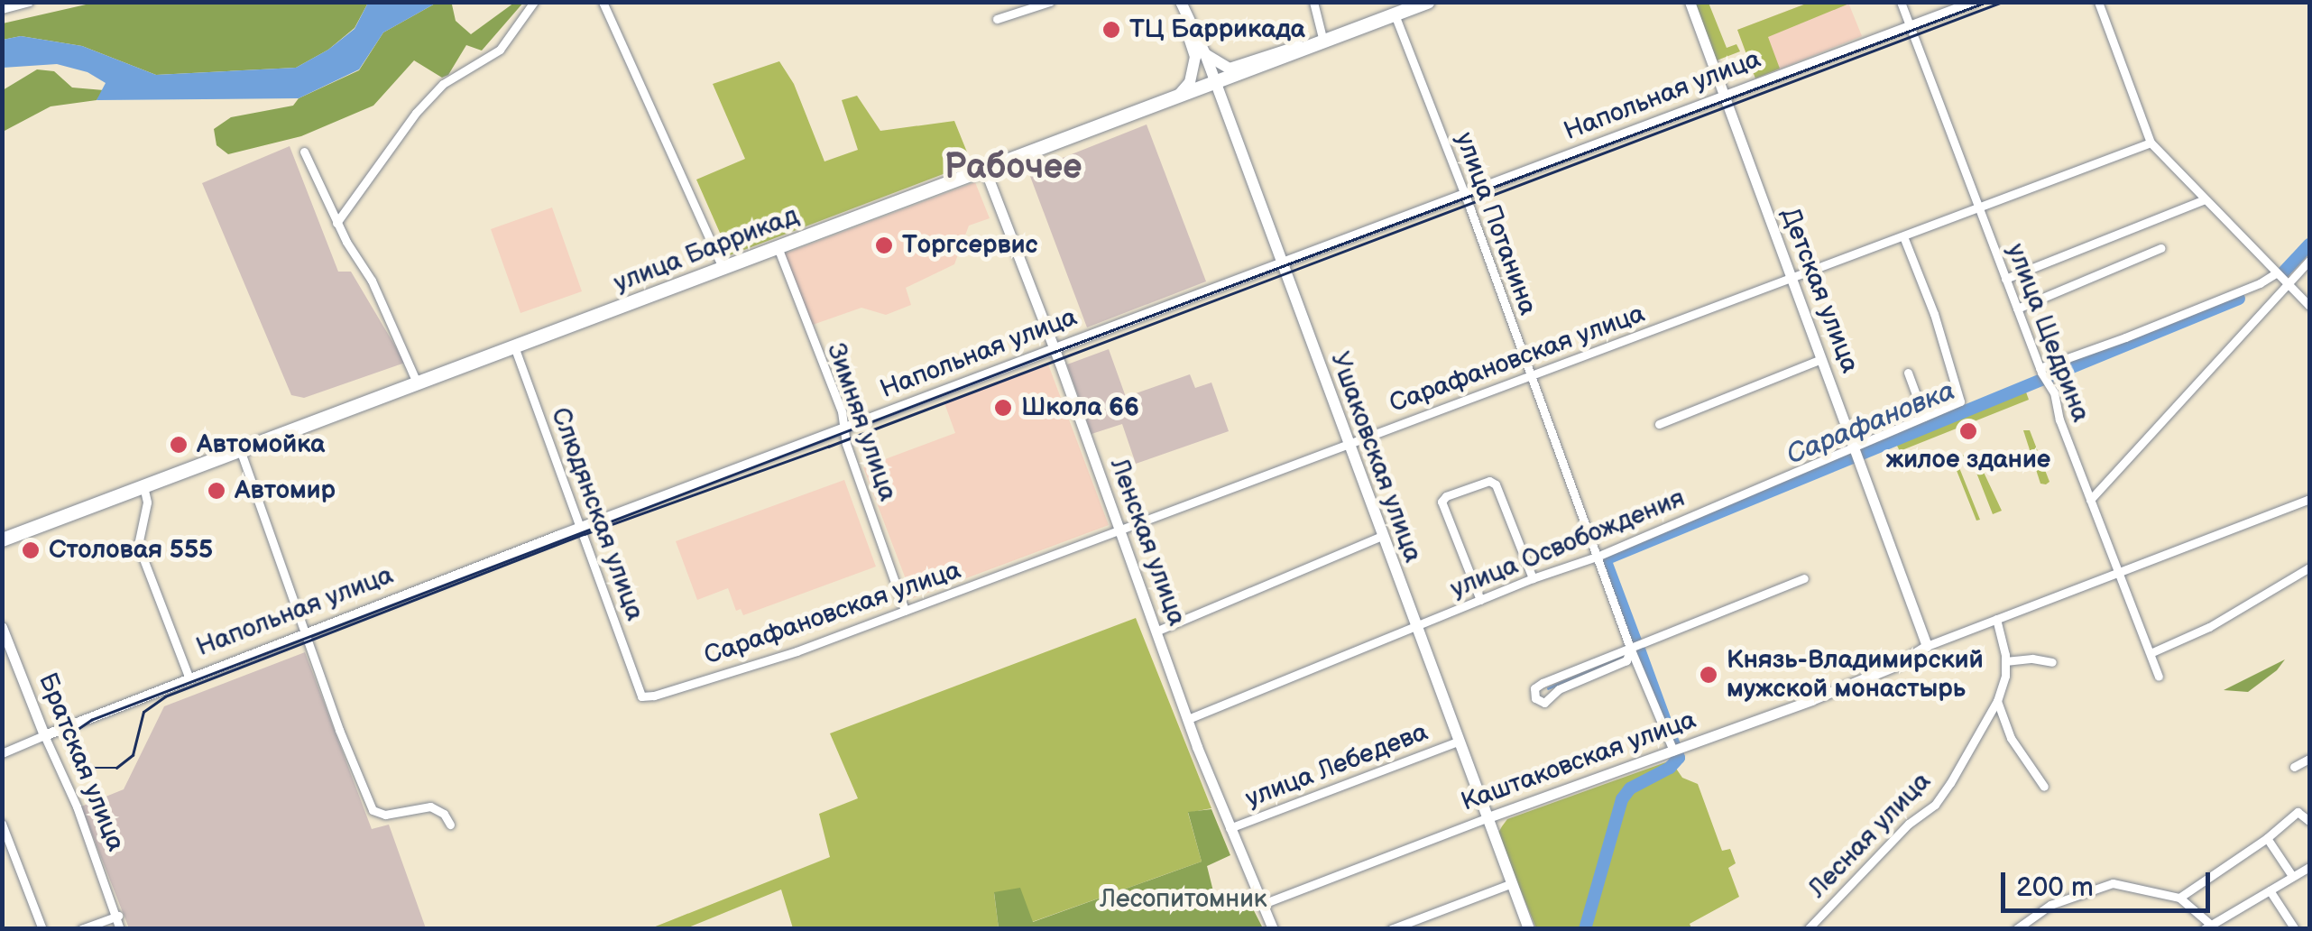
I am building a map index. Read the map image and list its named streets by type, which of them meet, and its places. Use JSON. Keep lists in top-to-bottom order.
{
  "streets": {
    "main road": ["улица Баррикад", "Ушаковская улица"],
    "street": [
      "Напольная улица",
      "улица Потанина",
      "Детская улица",
      "улица Щедрина",
      "Сарафановская улица",
      "Зимняя улица",
      "Слюдянская улица",
      "Ленская улица",
      "улица Освобождения",
      "Каштаковская улица",
      "Братская улица",
      "улица Лебедева",
      "Лесная улица"
    ]
  },
  "crossings": [
    ["Напольная улица", "улица Потанина"],
    ["Напольная улица", "Детская улица"],
    ["Напольная улица", "улица Щедрина"],
    ["Напольная улица", "Зимняя улица"],
    ["Напольная улица", "Ушаковская улица"],
    ["Напольная улица", "Слюдянская улица"],
    ["Напольная улица", "Ленская улица"],
    ["Напольная улица", "Братская улица"],
    ["улица Потанина", "улица Баррикад"],
    ["улица Потанина", "Сарафановская улица"],
    ["улица Потанина", "улица Освобождения"],
    ["улица Потанина", "Каштаковская улица"],
    ["улица Баррикад", "Зимняя улица"],
    ["улица Баррикад", "Ушаковская улица"],
    ["улица Баррикад", "Слюдянская улица"],
    ["улица Баррикад", "Ленская улица"],
    ["Детская улица", "Сарафановская улица"],
    ["Детская улица", "улица Освобождения"],
    ["Детская улица", "Каштаковская улица"],
    ["улица Щедрина", "Сарафановская улица"],
    ["улица Щедрина", "Каштаковская улица"],
    ["Сарафановская улица", "Зимняя улица"],
    ["Сарафановская улица", "Ушаковская улица"],
    ["Сарафановская улица", "Слюдянская улица"],
    ["Сарафановская улица", "Ленская улица"],
    ["Сарафановская улица", "улица Освобождения"],
    ["Ушаковская улица", "улица Освобождения"],
    ["Ушаковская улица", "Каштаковская улица"],
    ["Ушаковская улица", "улица Лебедева"],
    ["Ленская улица", "улица Освобождения"],
    ["Ленская улица", "Каштаковская улица"],
    ["Ленская улица", "улица Лебедева"],
    ["Каштаковская улица", "Лесная улица"]
  ],
  "districts": ["Рабочее"],
  "water": ["Сарафановка"],
  "parks": ["Лесопитомник"],
  "places": [
    "ТЦ Баррикада",
    "Торгсервис",
    "Школа 66",
    "жилое здание",
    "Автомойка",
    "Автомир",
    "Столовая 555",
    "Князь-Владимирский мужской монастырь"
  ],
  "scale_bar": "200 m"
}
